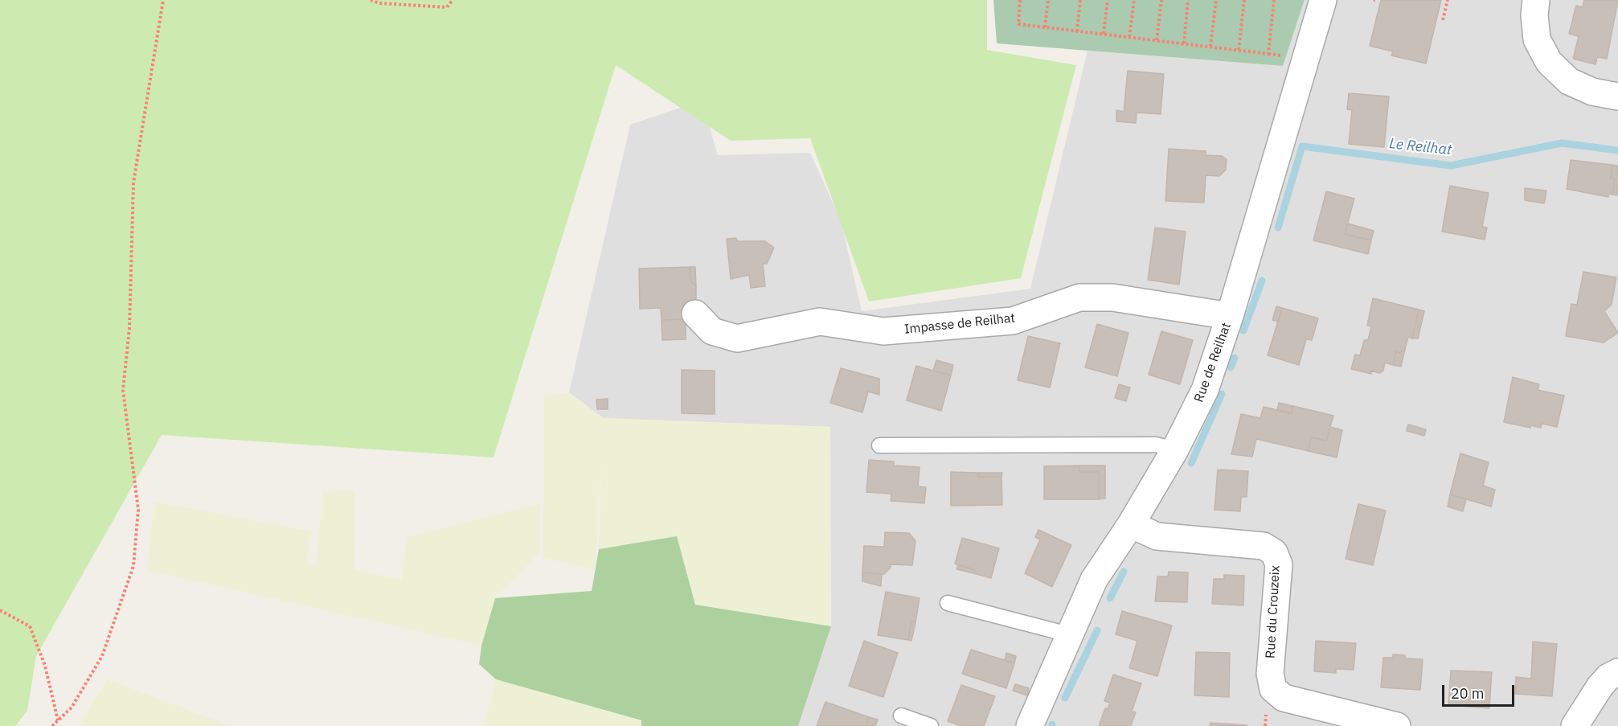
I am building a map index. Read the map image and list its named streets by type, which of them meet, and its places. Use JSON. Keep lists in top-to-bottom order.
{
  "streets": {
    "street": ["Impasse de Reilhat", "Rue de Reilhat", "Rue du Crouzeix"]
  },
  "crossings": [
    ["Impasse de Reilhat", "Rue de Reilhat"],
    ["Rue de Reilhat", "Rue du Crouzeix"]
  ],
  "water": ["Le Reilhat"],
  "scale_bar": "20 m"
}
